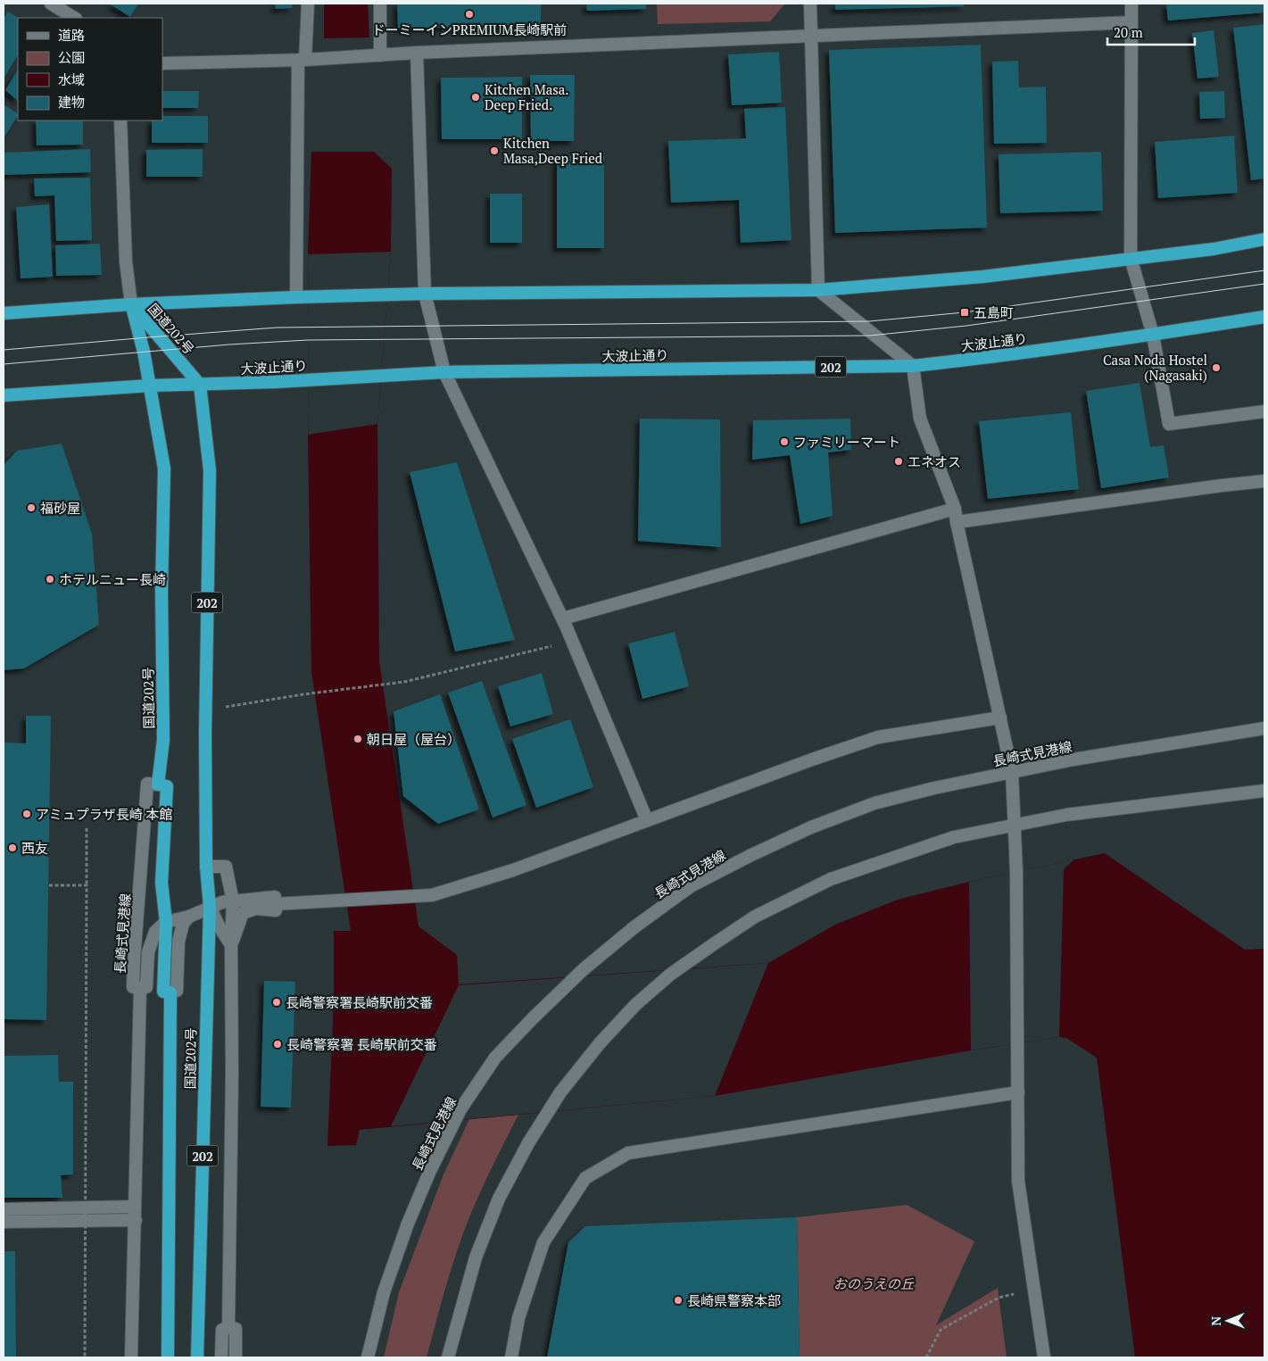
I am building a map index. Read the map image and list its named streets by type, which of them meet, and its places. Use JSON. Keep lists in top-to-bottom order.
{
  "streets": {
    "highway": ["国道202号", "大波止通り", "202"],
    "street": ["長崎式見港線"]
  },
  "crossings": [
    ["国道202号", "大波止通り"],
    ["国道202号", "長崎式見港線"]
  ],
  "parks": ["おのうえの丘"],
  "places": {
    "other": [
      "ドーミーインPREMIUM長崎駅前",
      "Kitchen Masa. Deep Fried.",
      "Kitchen Masa,Deep Fried",
      "Casa Noda Hostel (Nagasaki)",
      "ファミリーマート",
      "エネオス",
      "福砂屋",
      "ホテルニュー長崎",
      "朝日屋（屋台）",
      "アミュプラザ長崎 本館",
      "西友",
      "長崎警察署長崎駅前交番",
      "長崎警察署 長崎駅前交番",
      "長崎県警察本部"
    ],
    "transit": ["五島町"]
  },
  "legend": [
    "道路",
    "公園",
    "水域",
    "建物"
  ],
  "scale_bar": "20 m",
  "north": "left"
}
